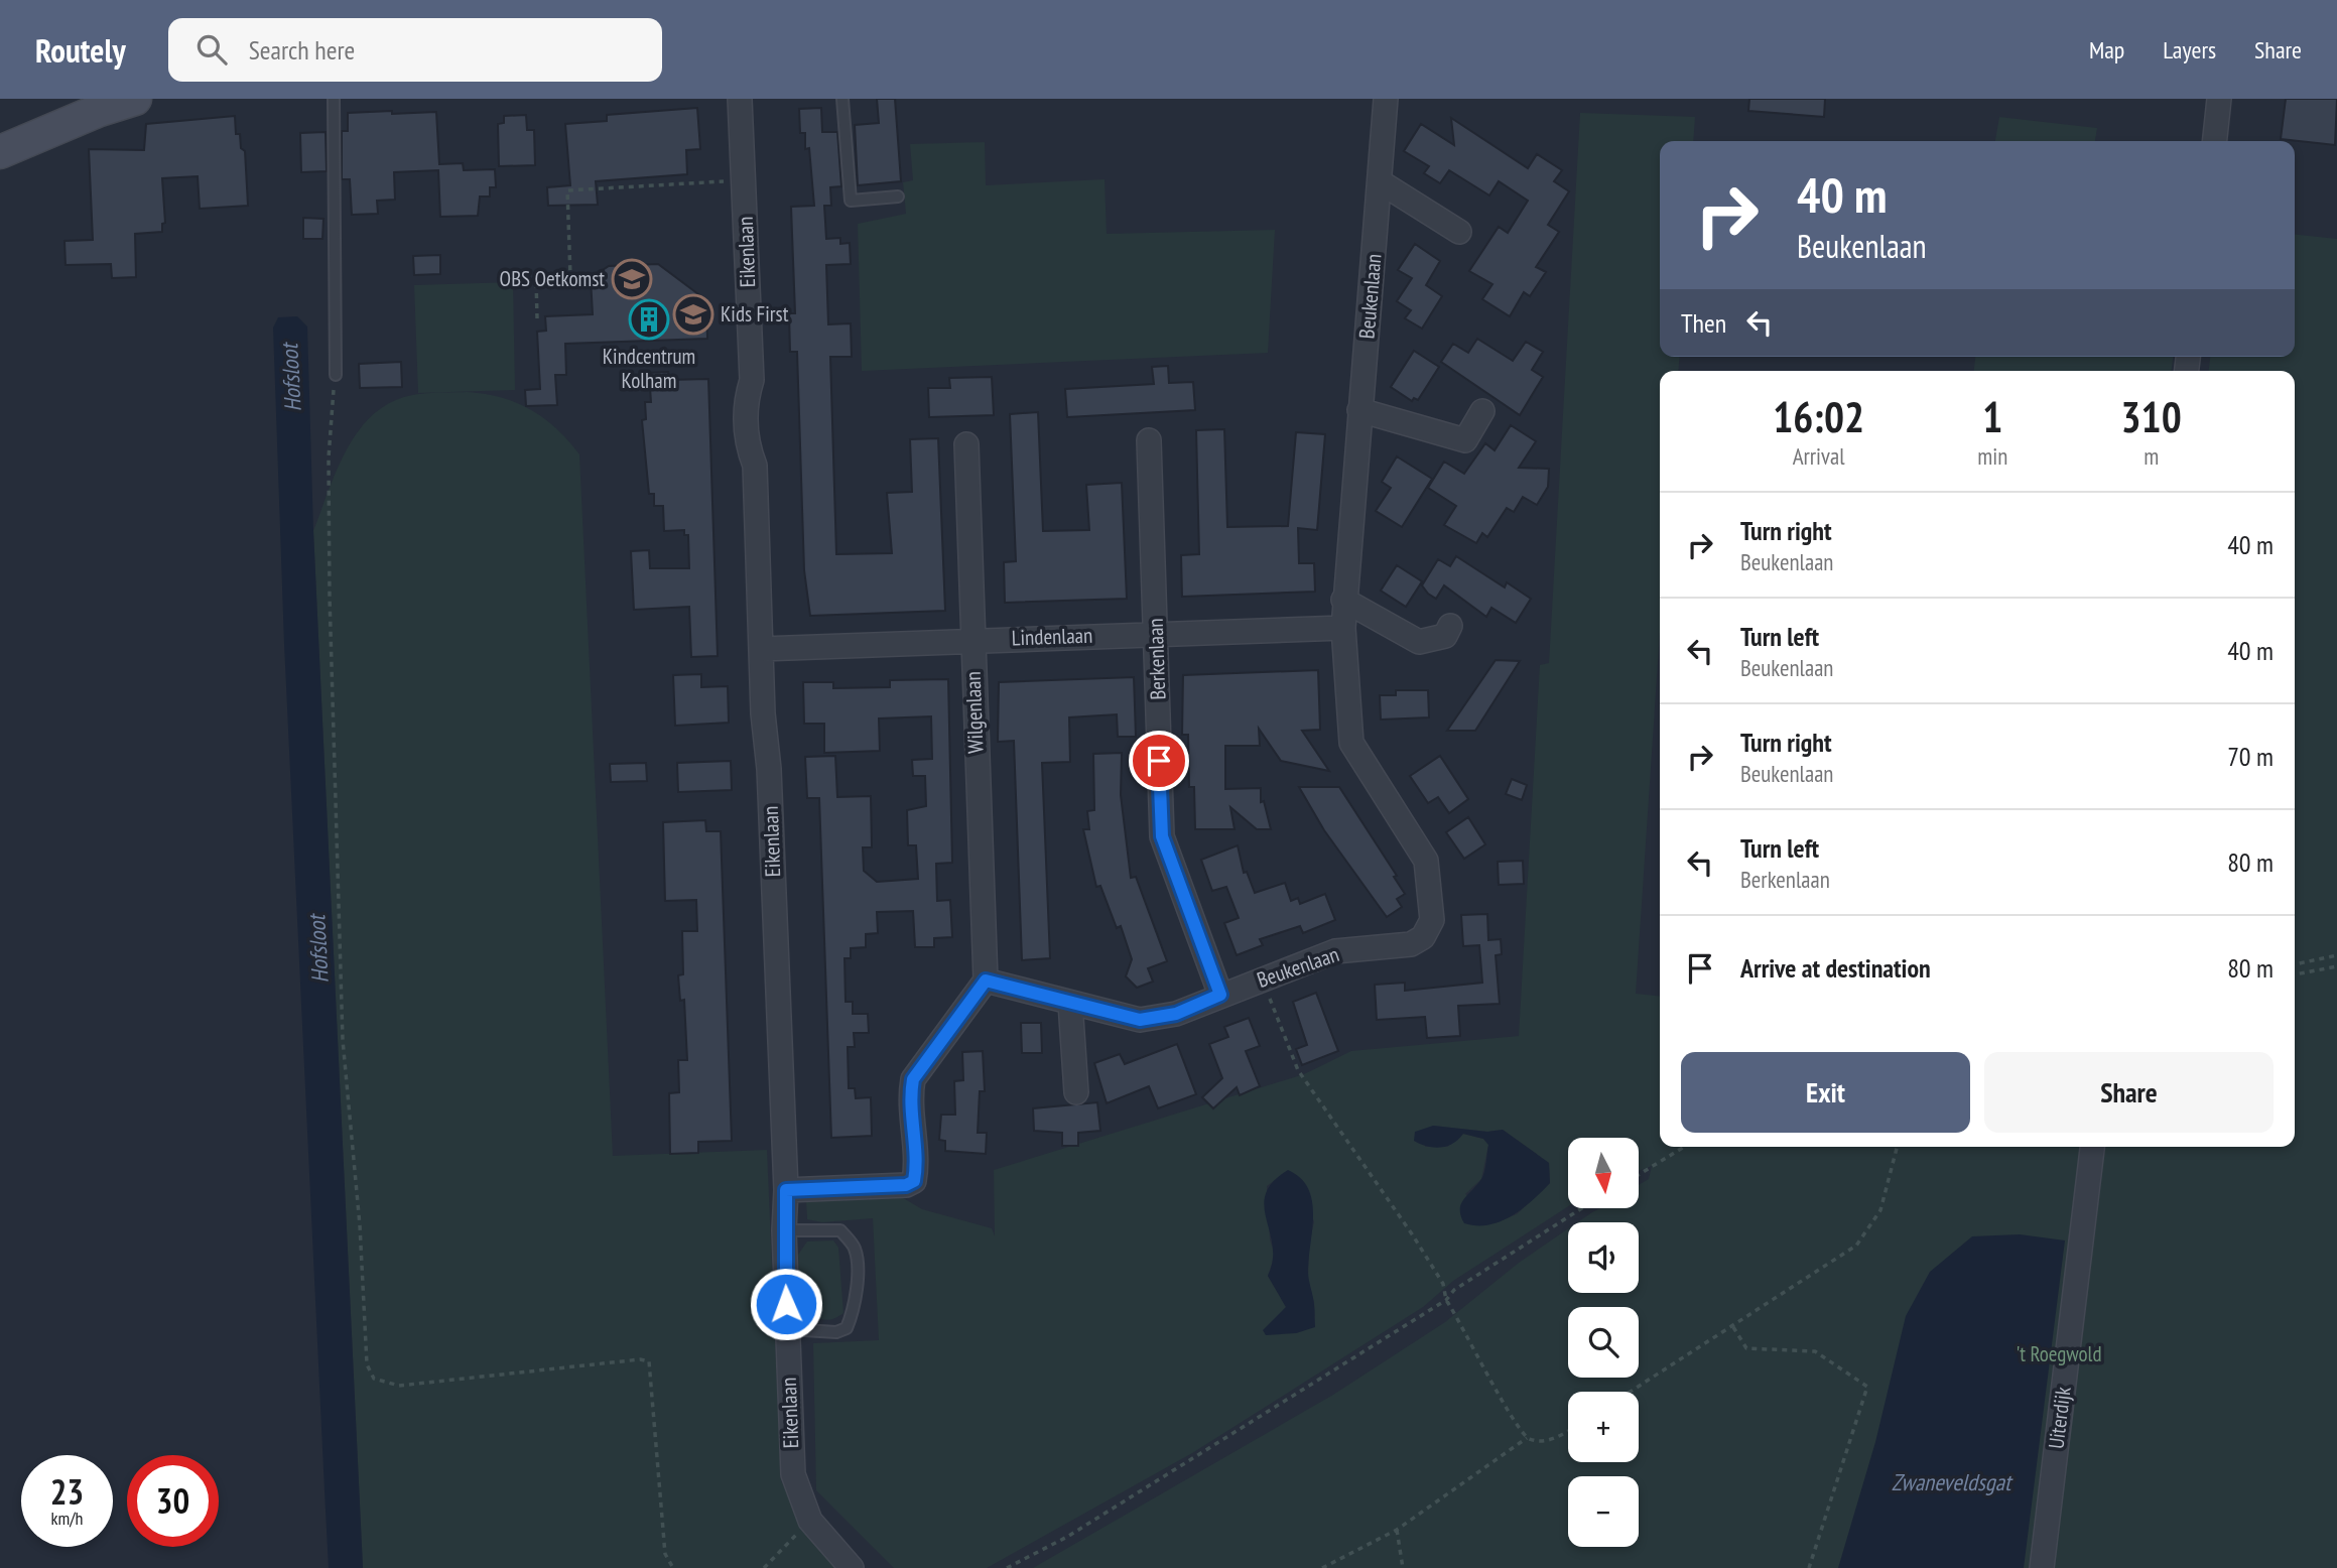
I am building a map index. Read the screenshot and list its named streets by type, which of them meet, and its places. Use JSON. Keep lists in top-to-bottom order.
{
  "streets": {
    "street": [
      "Eikenlaan",
      "Beukenlaan",
      "Lindenlaan",
      "Berkenlaan",
      "Wilgenlaan",
      "Uiterdijk"
    ]
  },
  "crossings": [
    ["Eikenlaan", "Lindenlaan"],
    ["Beukenlaan", "Lindenlaan"],
    ["Beukenlaan", "Berkenlaan"],
    ["Beukenlaan", "Wilgenlaan"],
    ["Lindenlaan", "Berkenlaan"],
    ["Lindenlaan", "Wilgenlaan"]
  ],
  "water": ["Hofsloot", "Zwaneveldsgat"],
  "parks": ["'t Roegwold"],
  "places": {
    "school or university": ["OBS Oetkomst", "Kids First"],
    "building": ["Kindcentrum Kolham"]
  },
  "north": "bottom",
  "page": {
    "header": "Routely",
    "search": "Search here",
    "nav": ["Map", "Layers", "Share"],
    "turn": ["40 m", "Beukenlaan"],
    "then": "Then",
    "eta": [
      "16:02",
      "Arrival",
      "1",
      "min",
      "310",
      "m"
    ],
    "list": [
      {
        "name": "Turn right",
        "note": "Beukenlaan",
        "value": "40 m"
      },
      {
        "name": "Turn left",
        "note": "Beukenlaan",
        "value": "40 m"
      },
      {
        "name": "Turn right",
        "note": "Beukenlaan",
        "value": "70 m"
      },
      {
        "name": "Turn left",
        "note": "Berkenlaan",
        "value": "80 m"
      },
      {
        "name": "Arrive at destination",
        "value": "80 m"
      }
    ],
    "buttons": ["Exit", "Share"],
    "map_buttons": ["+", "−"],
    "speed": "23 km/h",
    "limit": "30"
  }
}
